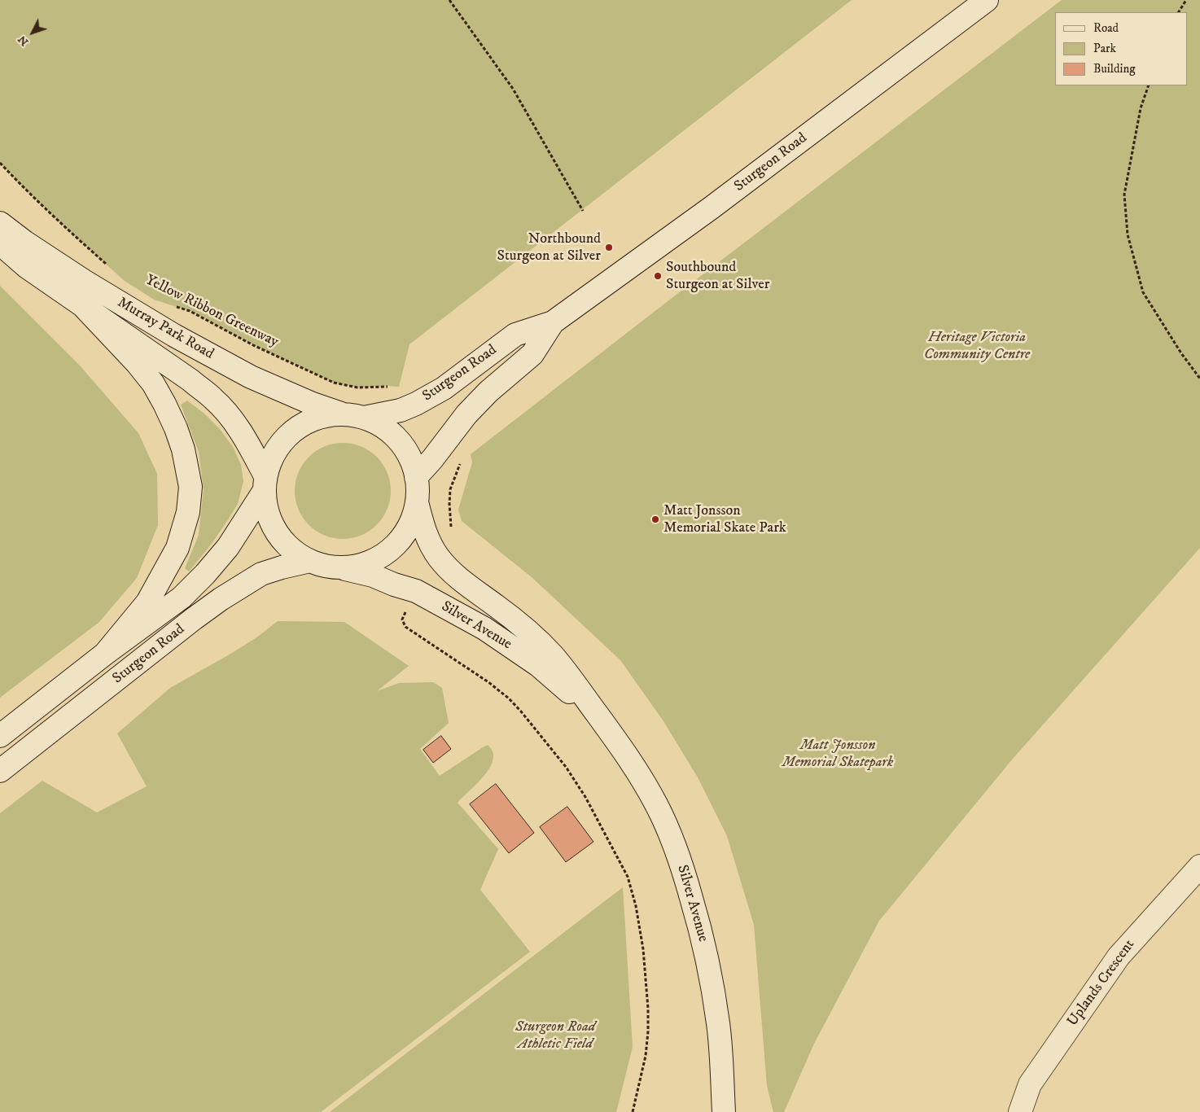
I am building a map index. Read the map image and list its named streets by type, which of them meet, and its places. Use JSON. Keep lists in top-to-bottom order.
{
  "streets": {
    "main road": [
      "Sturgeon Road",
      "Murray Park Road",
      "Silver Avenue",
      "Uplands Crescent"
    ],
    "path": ["Yellow Ribbon Greenway"]
  },
  "crossings": [
    ["Sturgeon Road", "Murray Park Road"],
    ["Sturgeon Road", "Silver Avenue"]
  ],
  "parks": ["Heritage Victoria Community Centre", "Matt Jonsson Memorial Skatepark", "Sturgeon Road Athletic Field"],
  "places": ["Northbound Sturgeon at Silver", "Southbound Sturgeon at Silver", "Matt Jonsson Memorial Skate Park"],
  "legend": ["Road", "Park", "Building"],
  "north": "bottom left"
}
